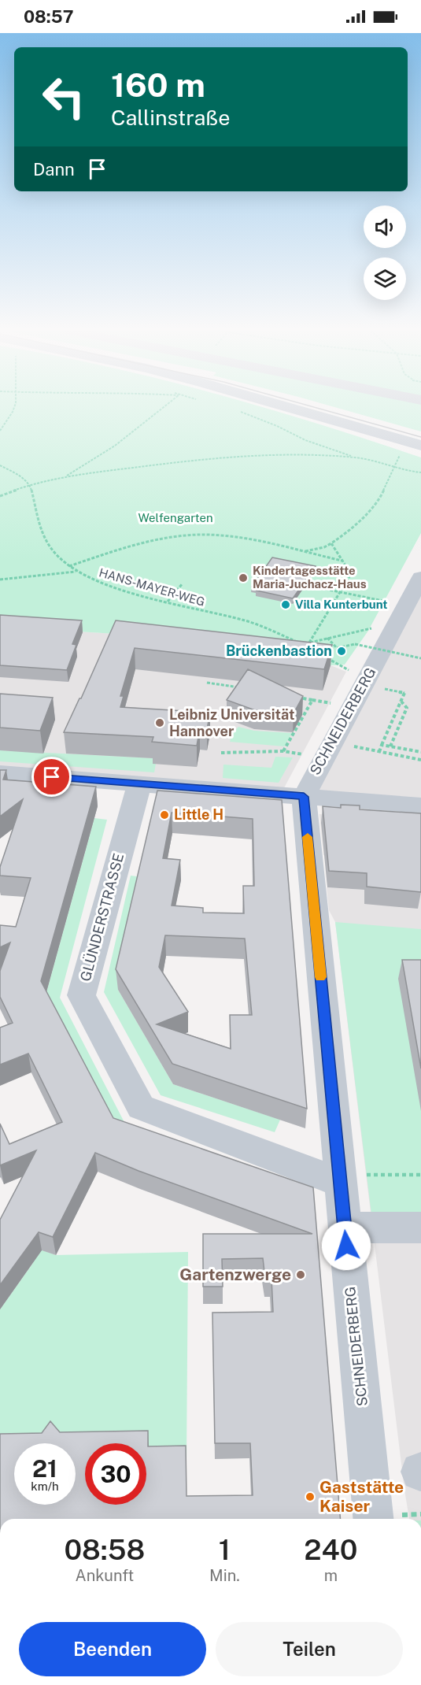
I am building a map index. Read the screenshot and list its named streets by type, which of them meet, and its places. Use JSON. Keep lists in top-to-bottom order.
{
  "streets": {
    "street": ["SCHNEIDERBERG", "GLÜNDERSTRASSE"],
    "path": ["HANS-MAYER-WEG"]
  },
  "crossings": [
    ["SCHNEIDERBERG", "GLÜNDERSTRASSE"]
  ],
  "parks": ["Welfengarten"],
  "places": [
    "Kindertagesstätte Maria-Juchacz-Haus",
    "Villa Kunterbunt",
    "Brückenbastion",
    "Leibniz Universität Hannover",
    "Little H",
    "Gartenzwerge",
    "Gaststätte Kaiser"
  ],
  "page": {
    "status": "08:57",
    "turn": ["160 m", "Callinstraße"],
    "then": "Dann",
    "speed": "21 km/h",
    "limit": "30",
    "eta": [
      "08:58",
      "Ankunft",
      "1",
      "Min.",
      "240",
      "m"
    ],
    "buttons": ["Beenden", "Teilen"]
  }
}
